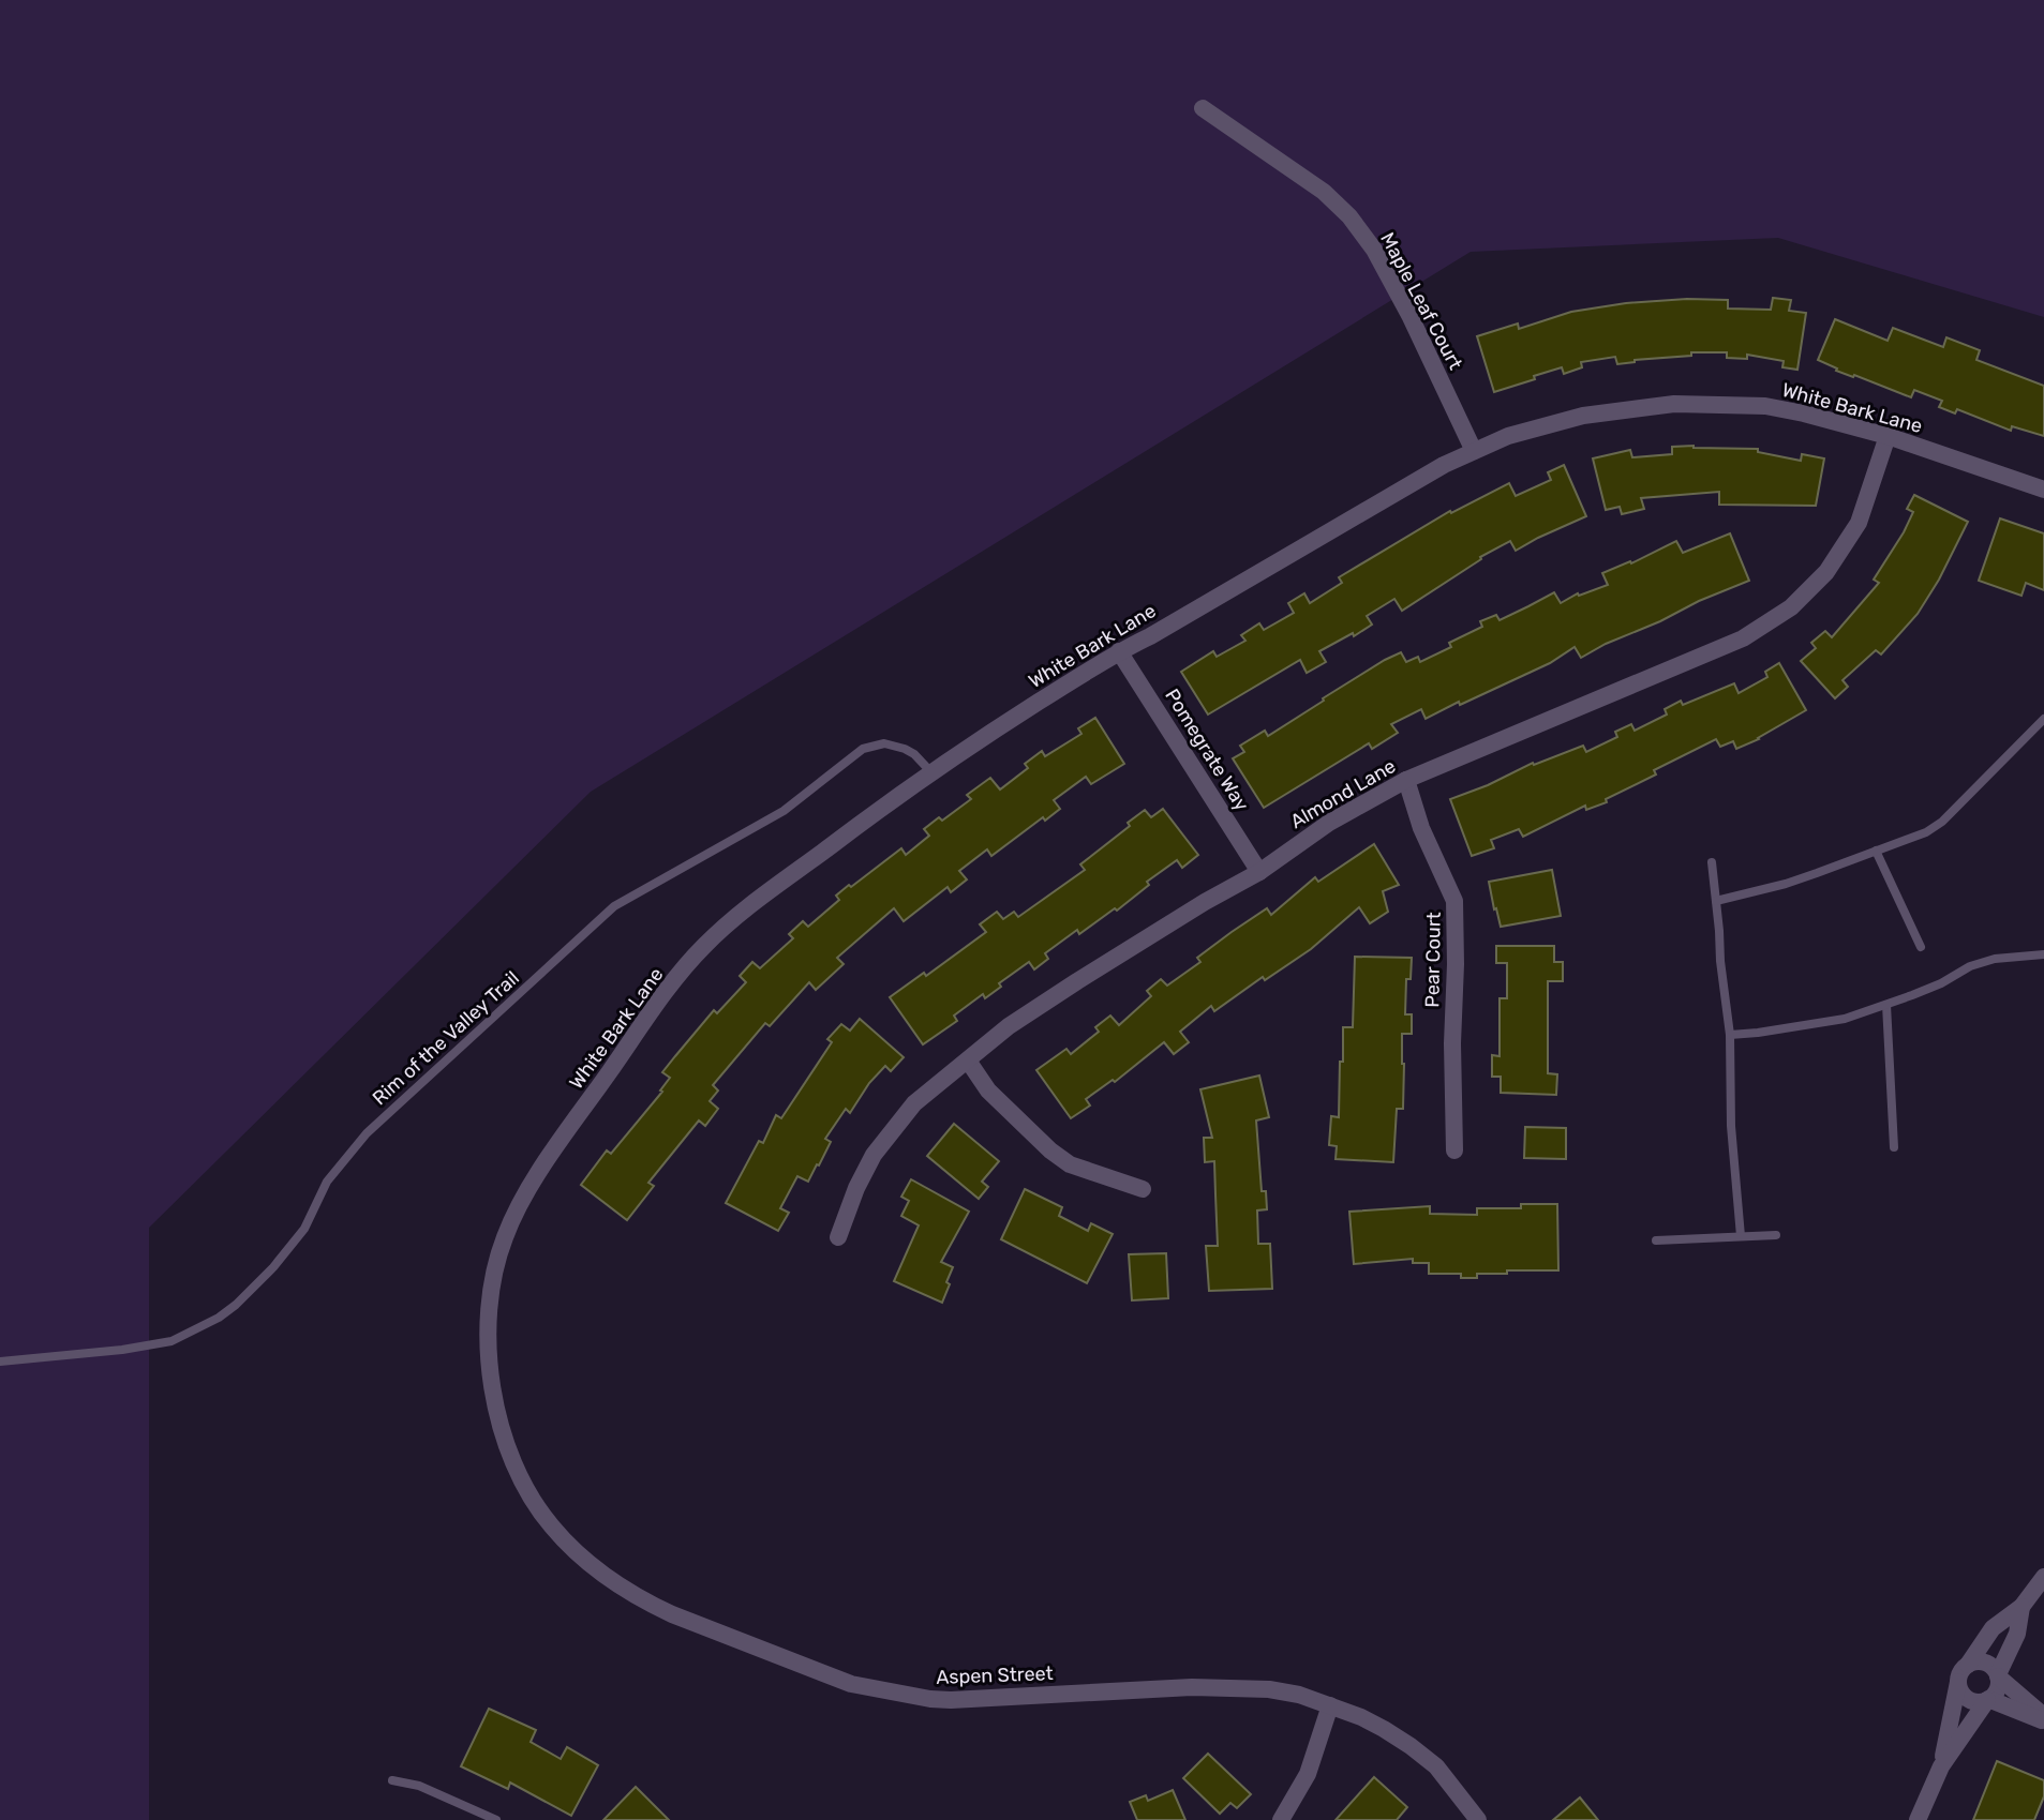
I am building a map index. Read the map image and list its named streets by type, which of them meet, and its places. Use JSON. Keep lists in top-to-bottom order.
{
  "streets": {
    "street": [
      "Maple Leaf Court",
      "White Bark Lane",
      "Pomegrate Way",
      "Almond Lane",
      "Pear Court",
      "Aspen Street"
    ],
    "lane": ["Rim of the Valley Trail"]
  },
  "crossings": [
    ["Maple Leaf Court", "White Bark Lane"],
    ["White Bark Lane", "Pomegrate Way"],
    ["White Bark Lane", "Almond Lane"],
    ["White Bark Lane", "Rim of the Valley Trail"],
    ["White Bark Lane", "Aspen Street"],
    ["Pomegrate Way", "Almond Lane"],
    ["Almond Lane", "Pear Court"]
  ]
}
